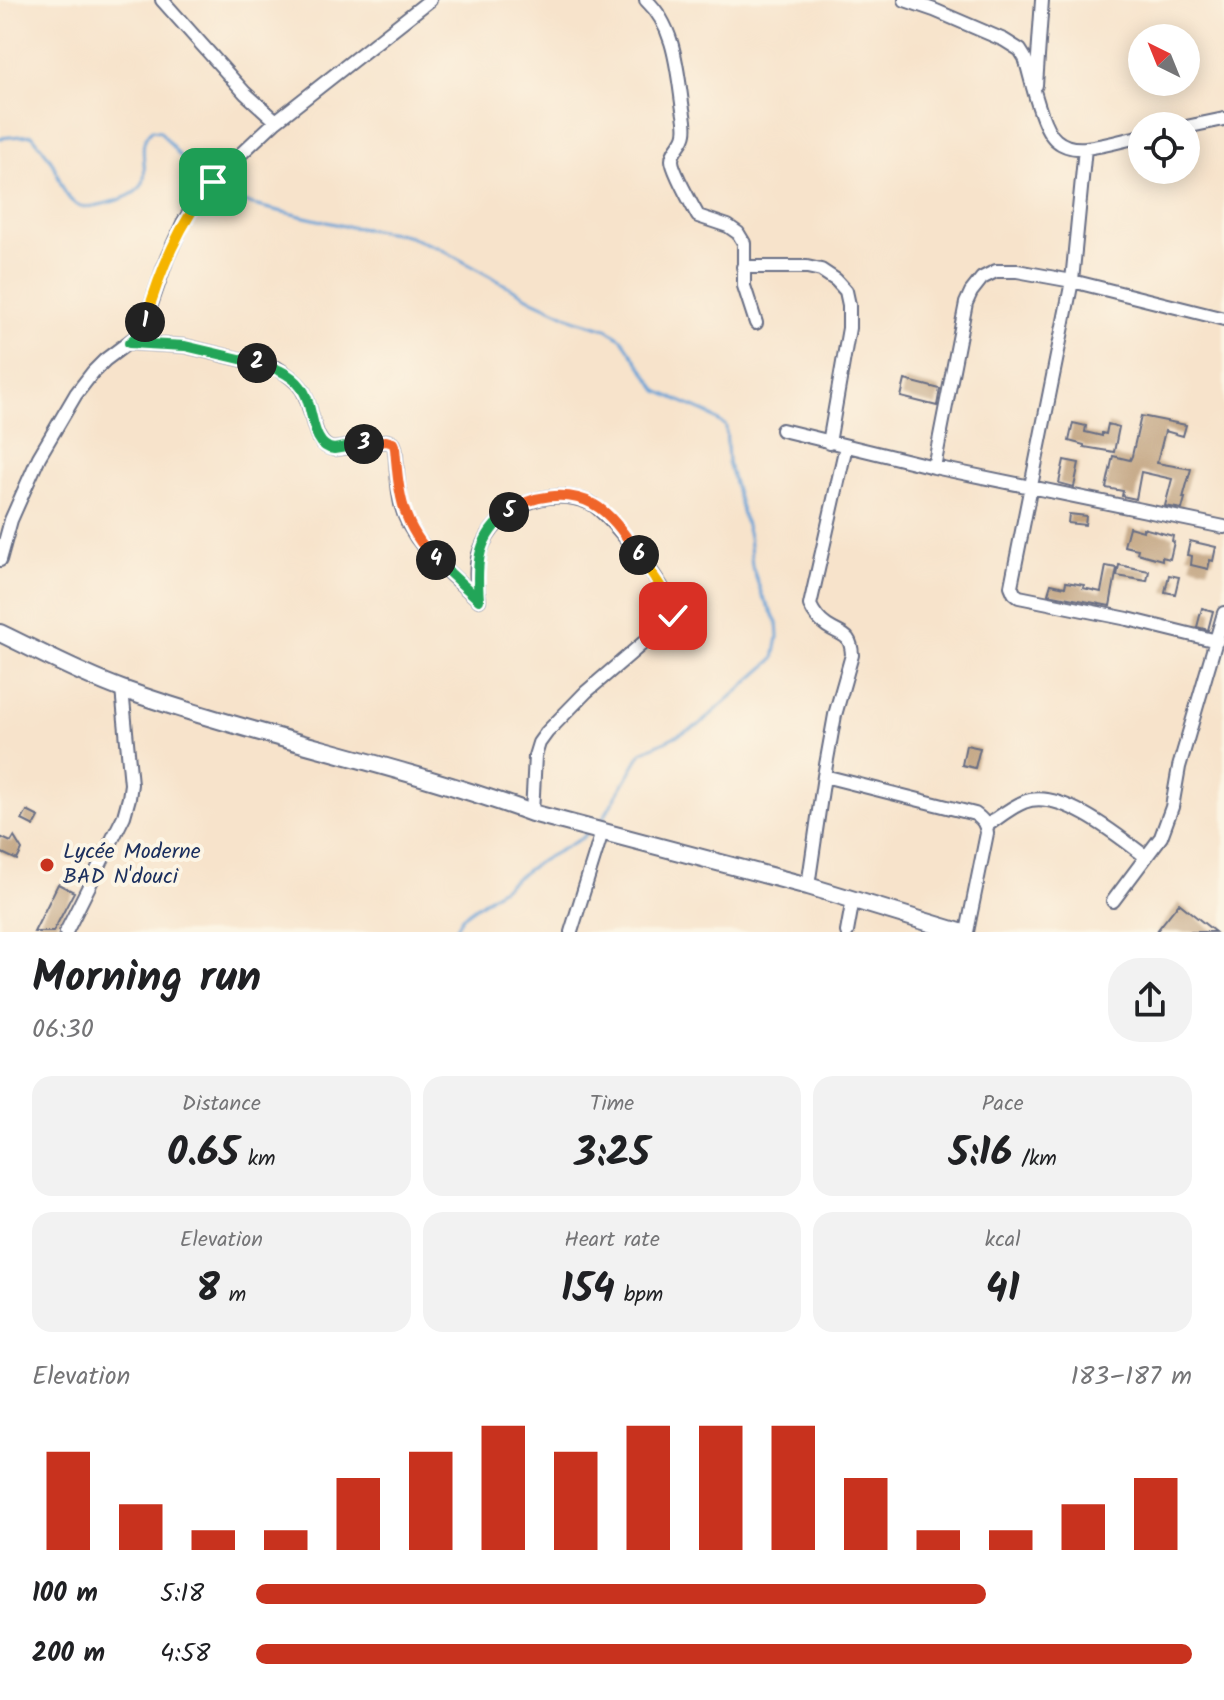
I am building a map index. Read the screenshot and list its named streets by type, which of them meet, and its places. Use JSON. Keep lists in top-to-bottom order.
{
  "places": ["Lycée Moderne BAD N'douci"],
  "north": "top left",
  "page": {
    "pins": [
      "1",
      "2",
      "3",
      "5",
      "6",
      "4"
    ],
    "heading": ["Morning run", "06:30"],
    "stats": [
      ["Distance", "0.65 km"],
      ["Time", "3:25"],
      ["Pace", "5:16 /km"],
      ["Elevation", "8 m"],
      ["Heart rate", "154 bpm"],
      ["kcal", "41"]
    ],
    "chart": ["Elevation", "183–187 m"],
    "list": [
      {
        "name": "100 m",
        "note": "5:18"
      },
      {
        "name": "200 m",
        "note": "4:58"
      }
    ]
  }
}
